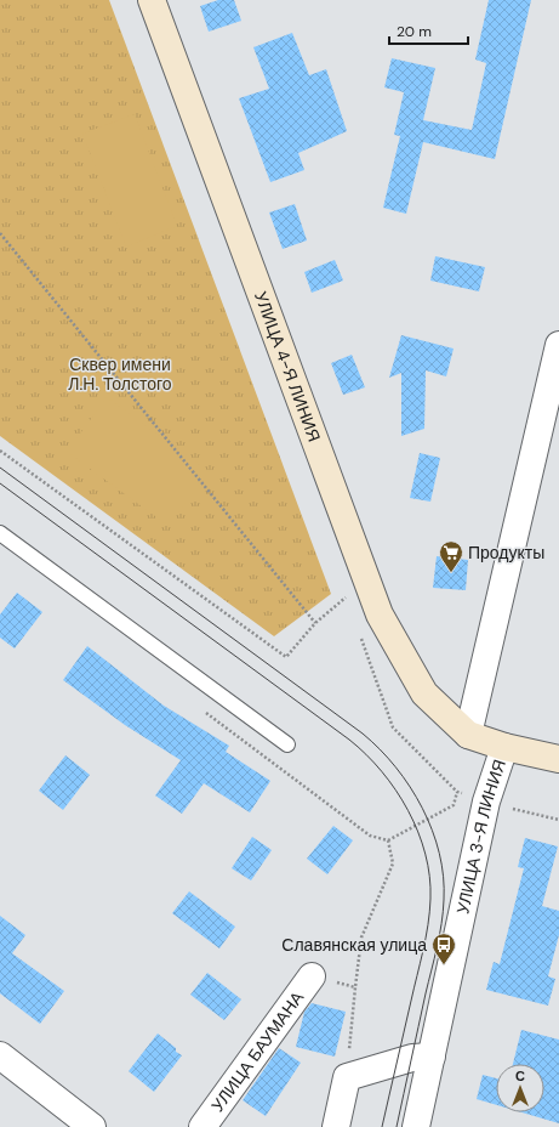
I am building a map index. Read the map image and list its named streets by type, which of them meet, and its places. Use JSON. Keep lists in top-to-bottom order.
{
  "streets": {
    "street": ["УЛИЦА 4-Я ЛИНИЯ", "УЛИЦА 3-Я ЛИНИЯ", "УЛИЦА БАУМАНА"]
  },
  "parks": ["Сквер имени Л.Н. Толстого"],
  "places": {
    "supermarket": ["Продукты"],
    "bus stop": ["Славянская улица"]
  },
  "scale_bar": "20 m",
  "north": "top"
}
